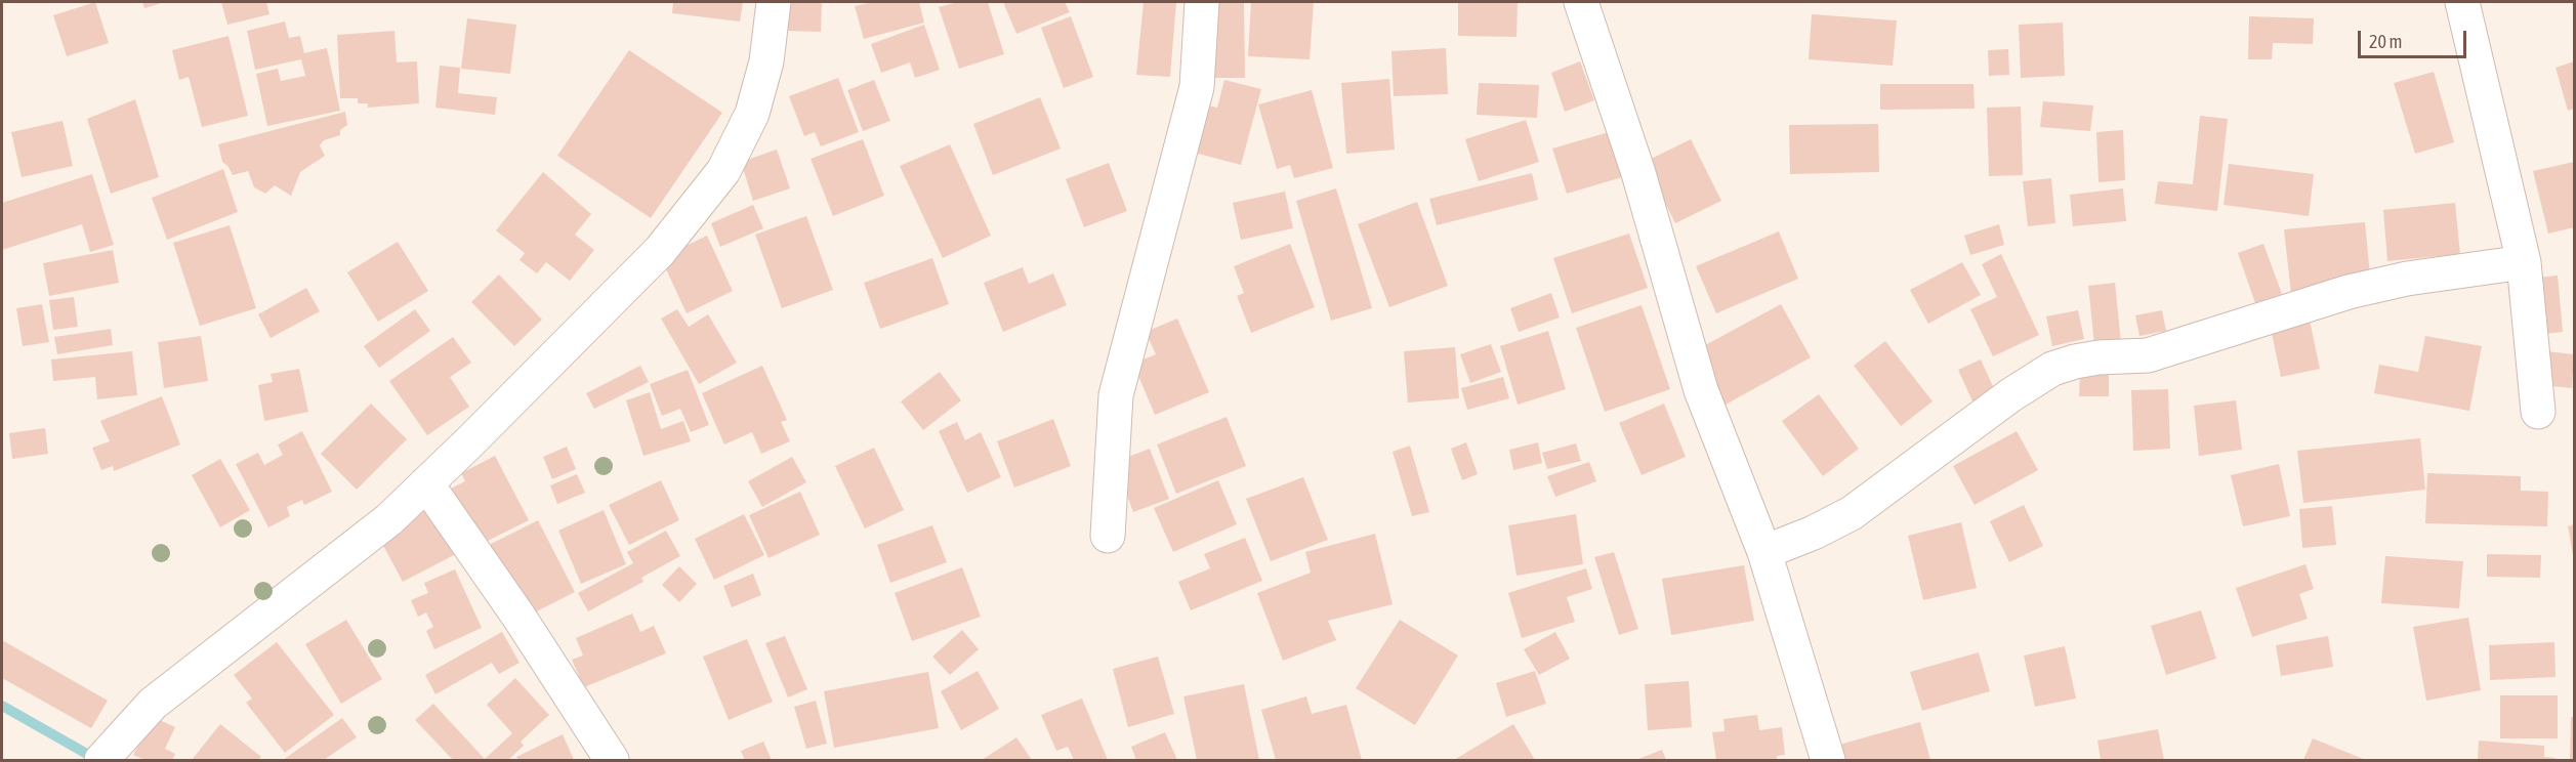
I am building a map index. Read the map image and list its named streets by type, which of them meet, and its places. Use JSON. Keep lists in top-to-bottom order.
{
  "scale_bar": "20 m"
}
